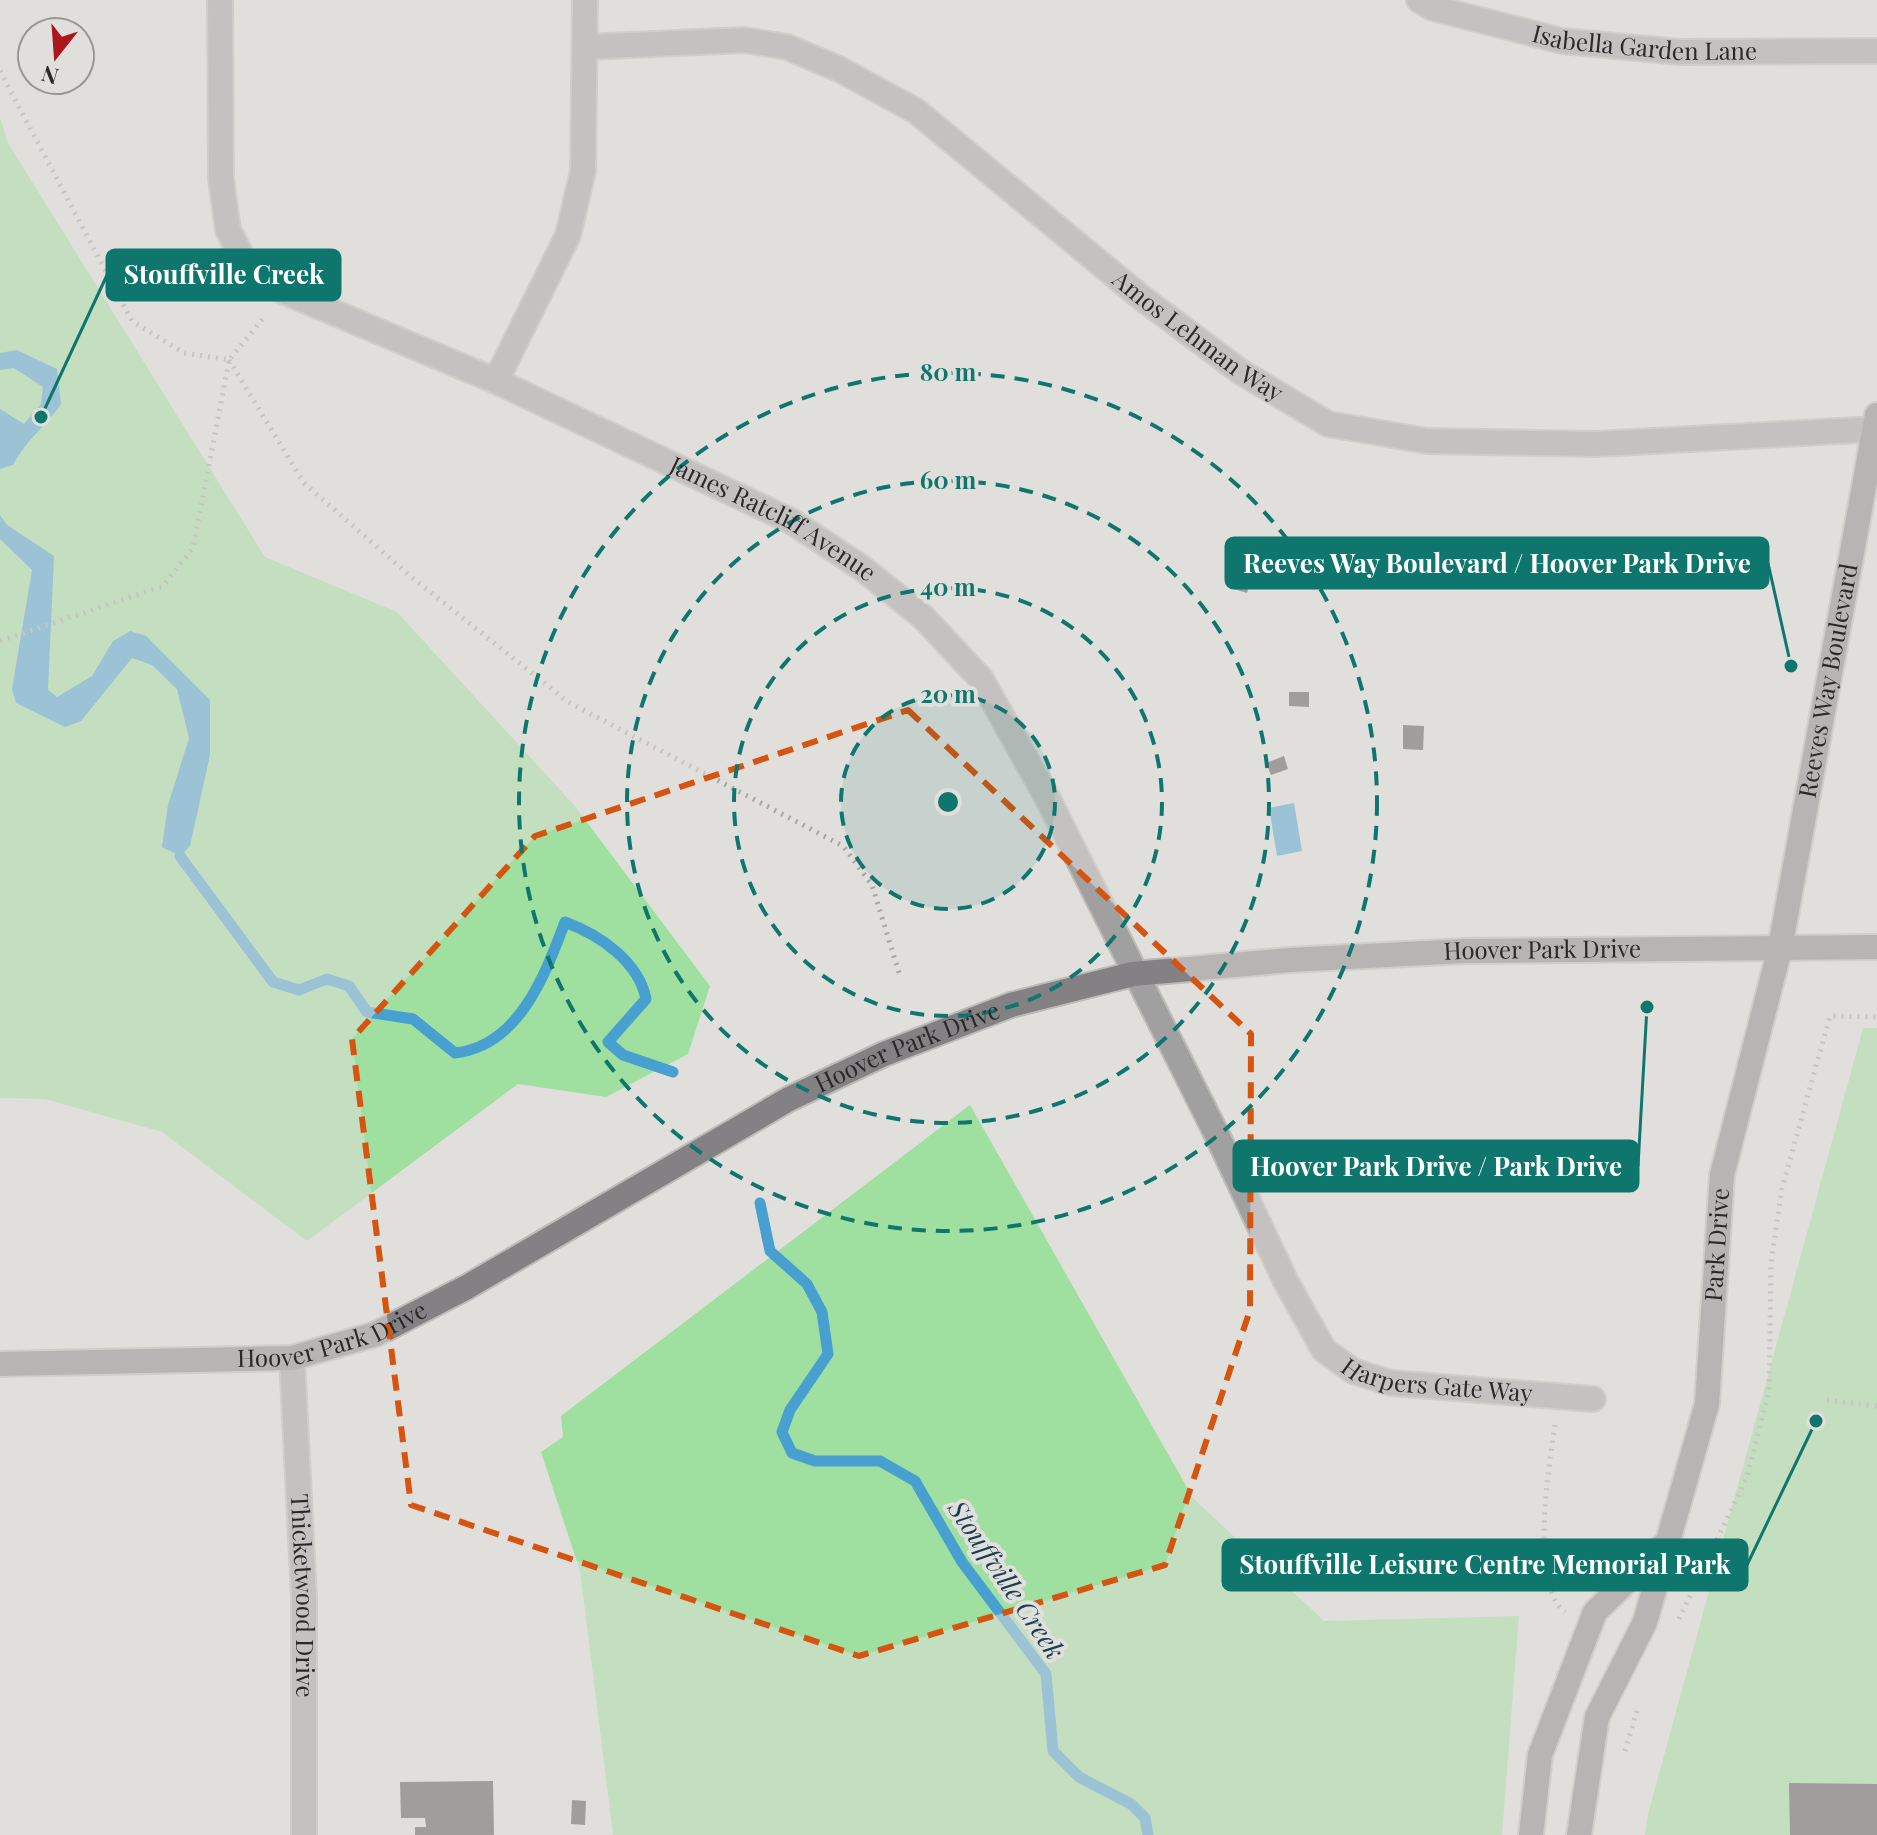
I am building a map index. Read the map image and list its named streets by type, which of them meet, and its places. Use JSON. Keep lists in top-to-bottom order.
{
  "streets": {
    "street": [
      "Isabella Garden Lane",
      "Amos Lehman Way",
      "James Ratcliff Avenue",
      "Reeves Way Boulevard",
      "Hoover Park Drive",
      "Park Drive",
      "Harpers Gate Way",
      "Thicketwood Drive"
    ]
  },
  "crossings": [
    ["Amos Lehman Way", "Reeves Way Boulevard"],
    ["James Ratcliff Avenue", "Hoover Park Drive"],
    ["James Ratcliff Avenue", "Harpers Gate Way"],
    ["Reeves Way Boulevard", "Hoover Park Drive"],
    ["Reeves Way Boulevard", "Park Drive"],
    ["Hoover Park Drive", "Park Drive"],
    ["Hoover Park Drive", "Harpers Gate Way"],
    ["Hoover Park Drive", "Thicketwood Drive"]
  ],
  "water": ["Stouffville Creek"],
  "places": [
    "Stouffville Creek",
    "Reeves Way Boulevard / Hoover Park Drive",
    "Hoover Park Drive / Park Drive",
    "Stouffville Leisure Centre Memorial Park"
  ],
  "north": "bottom",
  "rings": [
    "80 m",
    "60 m",
    "40 m",
    "20 m"
  ]
}
